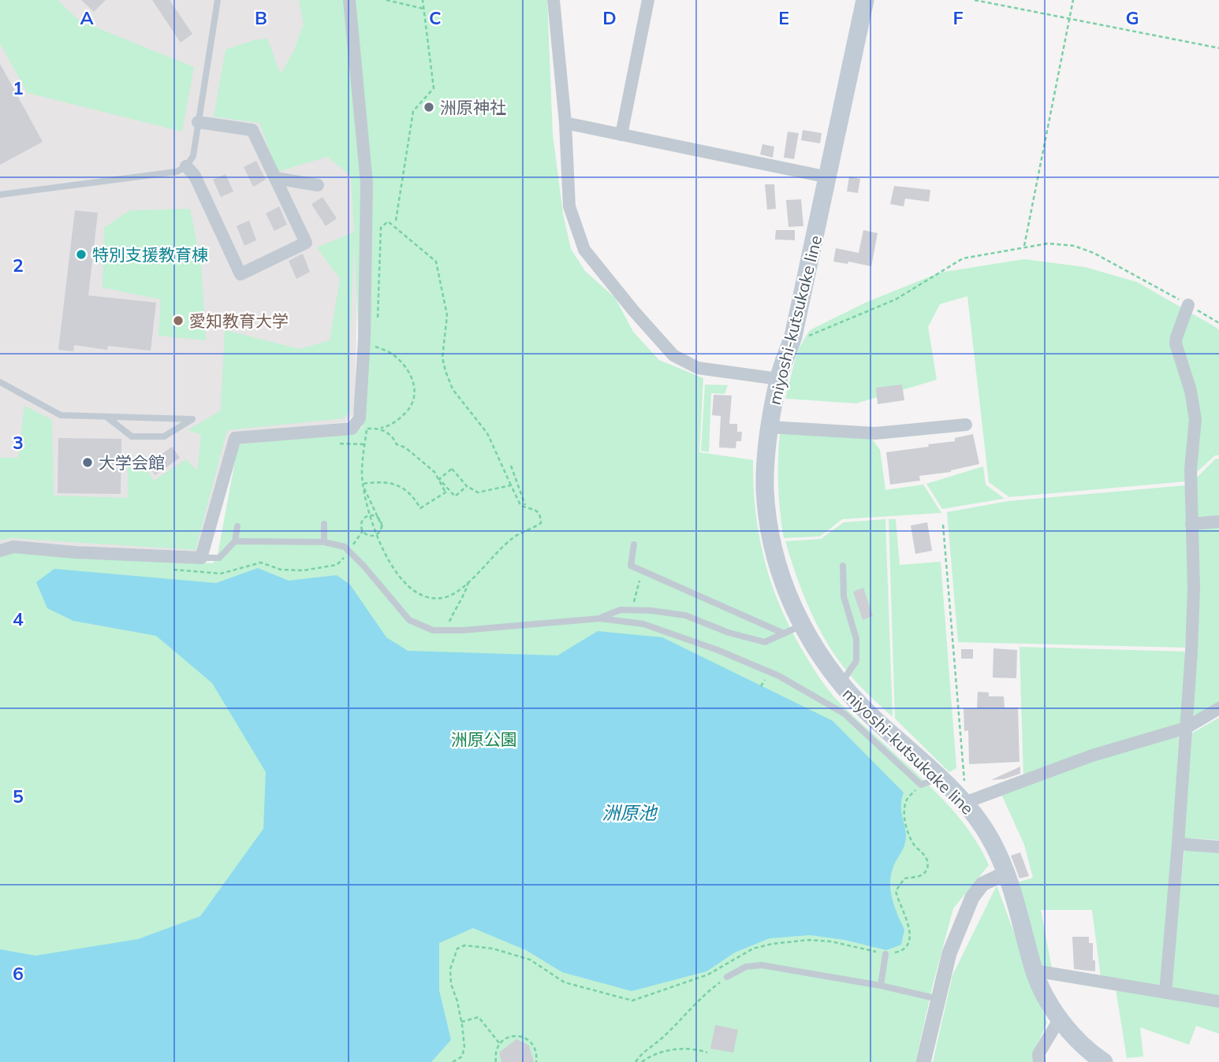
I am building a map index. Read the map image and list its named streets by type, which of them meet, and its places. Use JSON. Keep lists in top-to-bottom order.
{
  "streets": {
    "main road": ["miyoshi-kutsukake line"]
  },
  "water": ["洲原池"],
  "parks": ["洲原公園"],
  "places": [
    "洲原神社",
    "特別支援教育棟",
    "愛知教育大学",
    "大学会館"
  ],
  "grid": {
    "columns": [
      "A",
      "B",
      "C",
      "D",
      "E",
      "F",
      "G"
    ],
    "rows": [
      "1",
      "2",
      "3",
      "4",
      "5",
      "6"
    ]
  }
}
